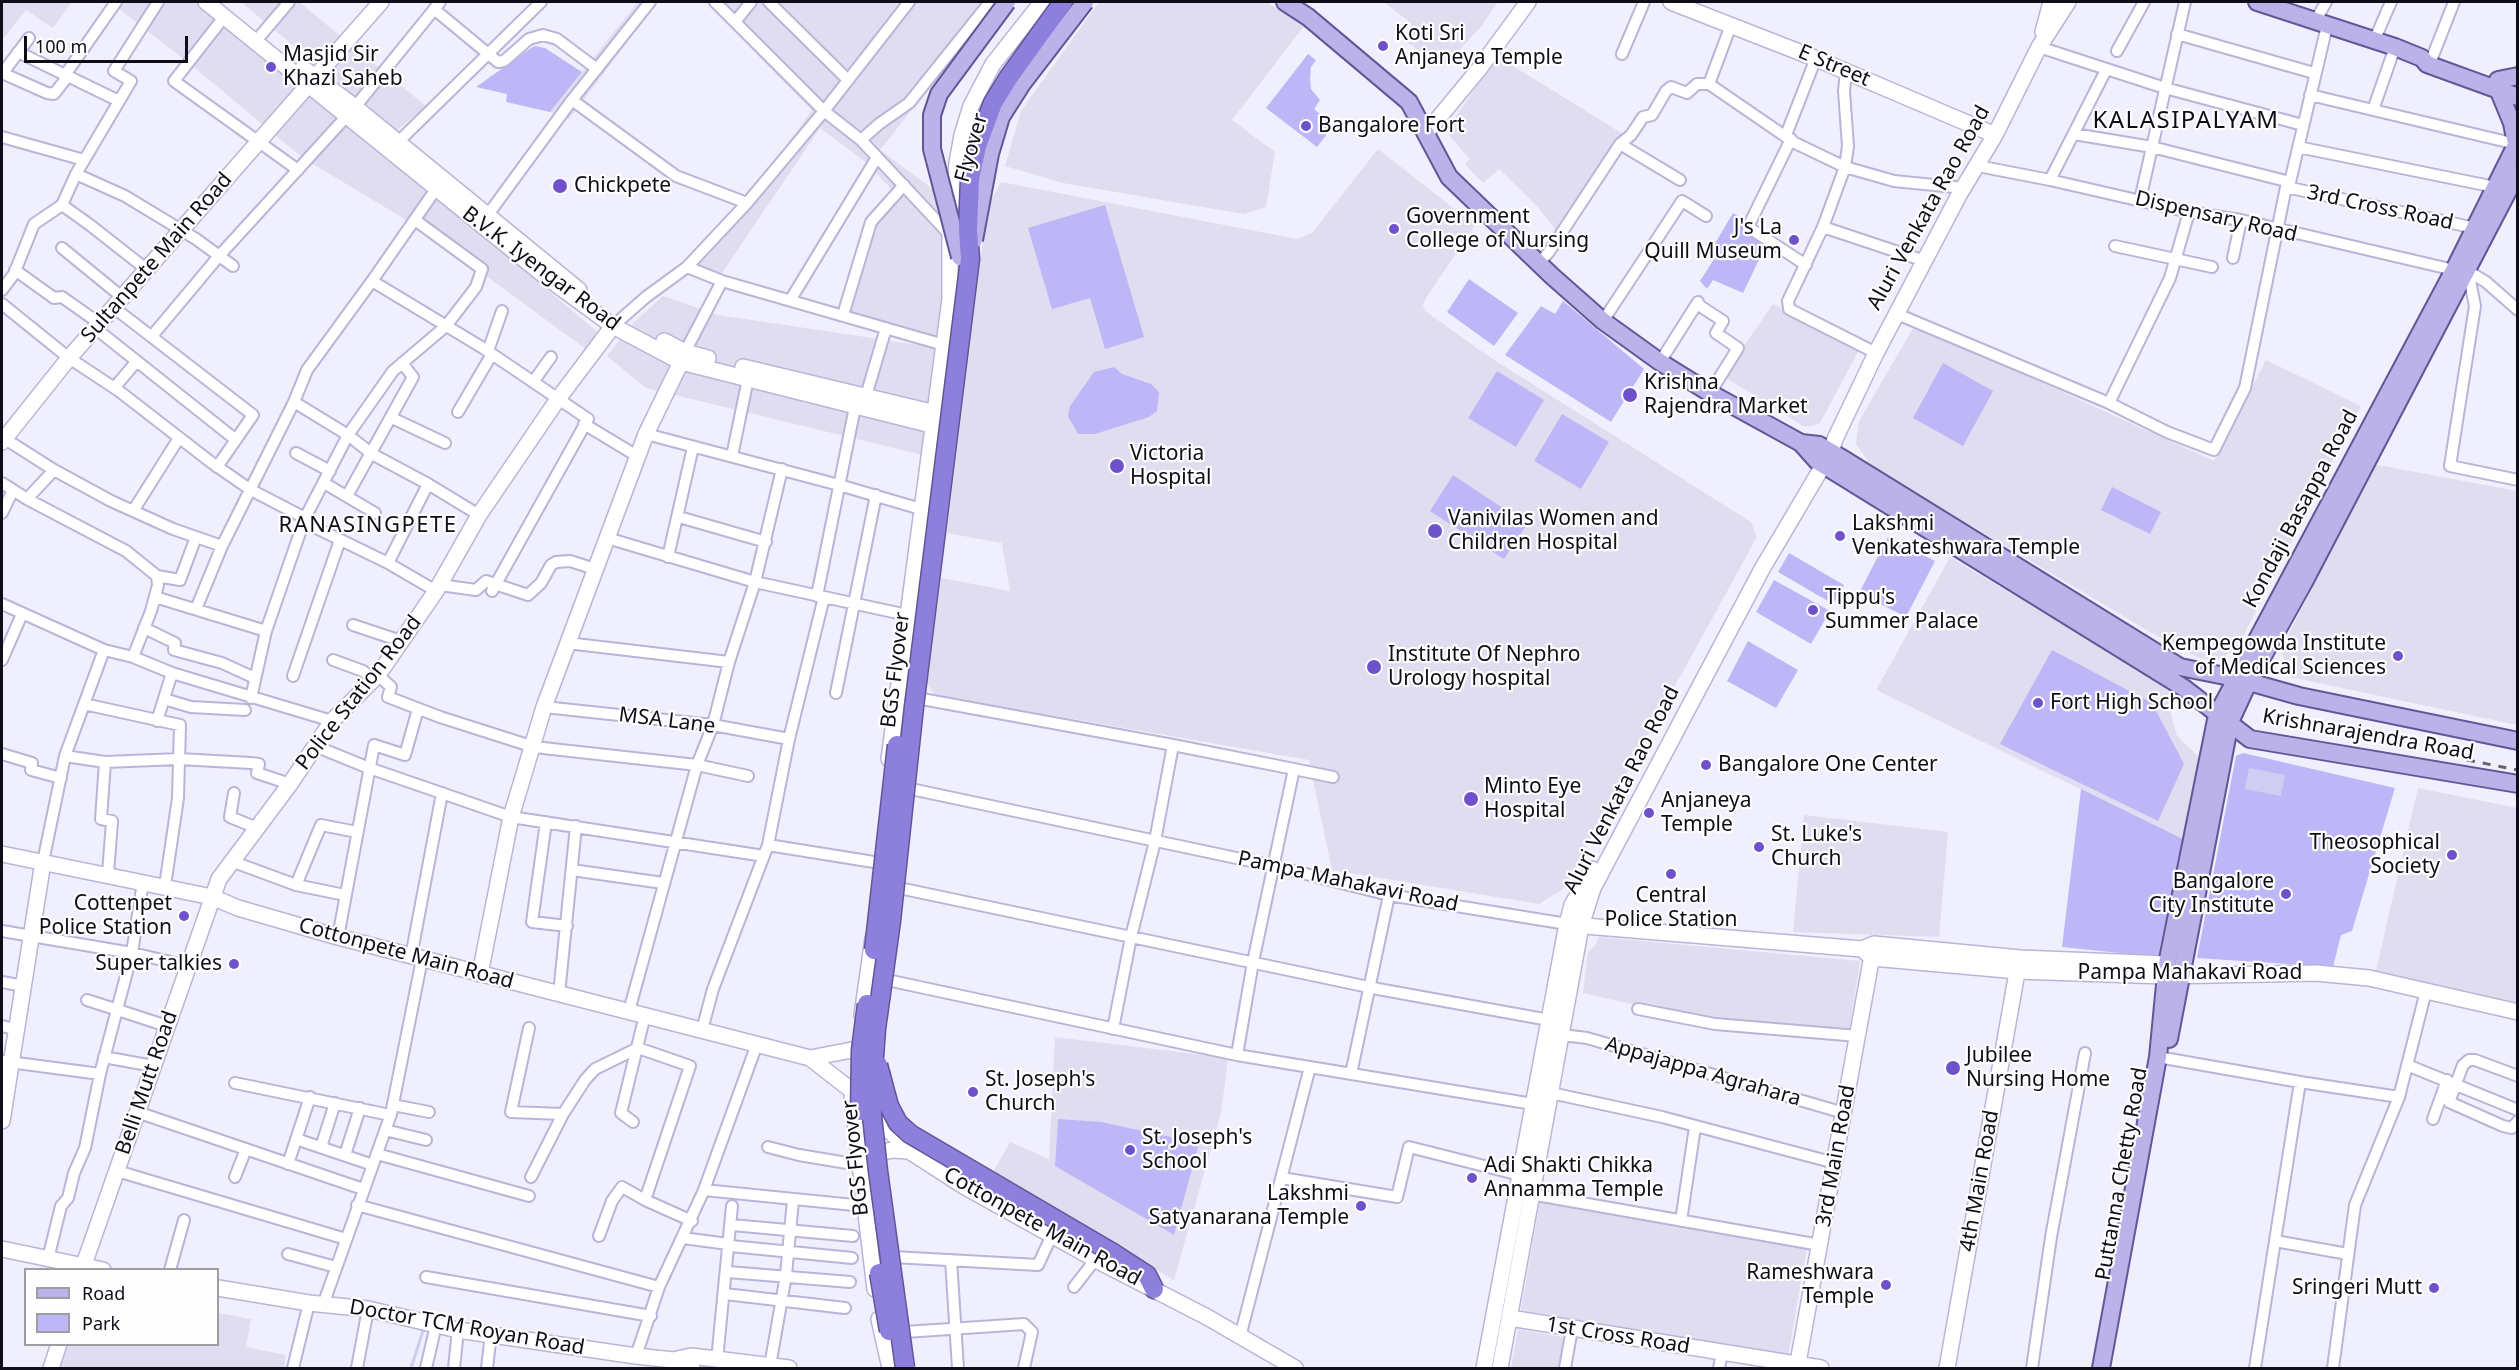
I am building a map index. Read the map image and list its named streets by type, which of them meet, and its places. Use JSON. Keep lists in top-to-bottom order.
{
  "streets": {
    "highway": ["BGS Flyover"],
    "main road": [
      "E Street",
      "Flyover",
      "Aluri Venkata Rao Road",
      "Sultanpete Main Road",
      "B.V.K. Iyengar Road",
      "Kondaji Basappa Road",
      "Police Station Road",
      "Krishnarajendra Road",
      "Pampa Mahakavi Road",
      "Cottonpete Main Road",
      "Belli Mutt Road",
      "3rd Main Road",
      "Puttanna Chetty Road",
      "4th Main Road",
      "Doctor TCM Royan Road",
      "1st Cross Road"
    ],
    "street": [
      "3rd Cross Road",
      "Dispensary Road",
      "MSA Lane",
      "Appajappa Agrahara"
    ]
  },
  "crossings": [
    ["E Street", "Aluri Venkata Rao Road"],
    ["Flyover", "BGS Flyover"],
    ["Aluri Venkata Rao Road", "Dispensary Road"],
    ["Aluri Venkata Rao Road", "Krishnarajendra Road"],
    ["Aluri Venkata Rao Road", "Pampa Mahakavi Road"],
    ["Aluri Venkata Rao Road", "Appajappa Agrahara"],
    ["Aluri Venkata Rao Road", "1st Cross Road"],
    ["3rd Cross Road", "Kondaji Basappa Road"],
    ["Dispensary Road", "Kondaji Basappa Road"],
    ["Sultanpete Main Road", "B.V.K. Iyengar Road"],
    ["B.V.K. Iyengar Road", "Police Station Road"],
    ["Kondaji Basappa Road", "Krishnarajendra Road"],
    ["Kondaji Basappa Road", "Pampa Mahakavi Road"],
    ["Kondaji Basappa Road", "Puttanna Chetty Road"],
    ["BGS Flyover", "Cottonpete Main Road"],
    ["Police Station Road", "Cottonpete Main Road"],
    ["Police Station Road", "Belli Mutt Road"],
    ["Pampa Mahakavi Road", "3rd Main Road"],
    ["Pampa Mahakavi Road", "Puttanna Chetty Road"],
    ["Pampa Mahakavi Road", "4th Main Road"],
    ["Cottonpete Main Road", "Belli Mutt Road"],
    ["Appajappa Agrahara", "3rd Main Road"],
    ["3rd Main Road", "1st Cross Road"]
  ],
  "districts": ["KALASIPALYAM", "RANASINGPETE"],
  "places": [
    "Koti Sri Anjaneya Temple",
    "Masjid Sir Khazi Saheb",
    "Bangalore Fort",
    "Chickpete",
    "Government College of Nursing",
    "J's La Quill Museum",
    "Krishna Rajendra Market",
    "Victoria Hospital",
    "Vanivilas Women and Children Hospital",
    "Lakshmi Venkateshwara Temple",
    "Tippu's Summer Palace",
    "Kempegowda Institute of Medical Sciences",
    "Institute Of Nephro Urology hospital",
    "Fort High School",
    "Bangalore One Center",
    "Minto Eye Hospital",
    "Anjaneya Temple",
    "St. Luke's Church",
    "Theosophical Society",
    "Central Police Station",
    "Bangalore City Institute",
    "Cottenpet Police Station",
    "Super talkies",
    "Jubilee Nursing Home",
    "St. Joseph's Church",
    "St. Joseph's School",
    "Adi Shakti Chikka Annamma Temple",
    "Lakshmi Satyanarana Temple",
    "Rameshwara Temple",
    "Sringeri Mutt"
  ],
  "legend": ["Road", "Park"],
  "scale_bar": "100 m"
}
